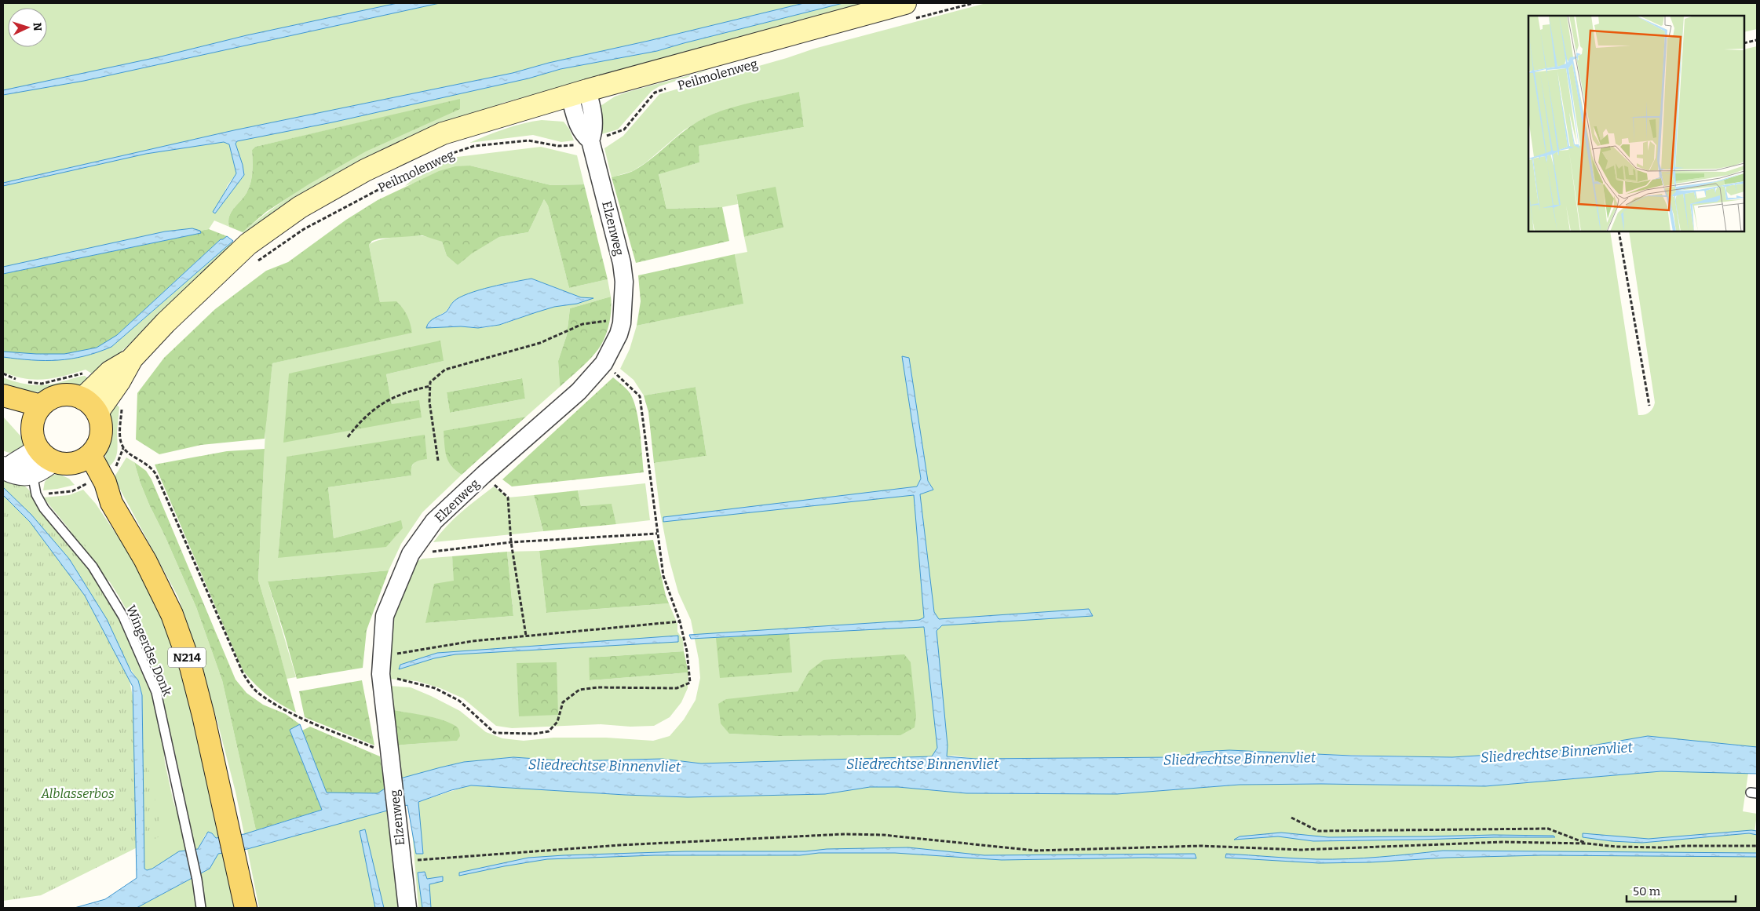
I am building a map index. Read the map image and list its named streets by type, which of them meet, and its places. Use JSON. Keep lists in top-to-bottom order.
{
  "streets": {
    "main road": ["Peilmolenweg", "N214"],
    "street": ["Elzenweg"],
    "lane": ["Wingerdse Donk"]
  },
  "crossings": [
    ["Peilmolenweg", "Elzenweg"],
    ["Peilmolenweg", "N214"]
  ],
  "water": ["Sliedrechtse Binnenvliet"],
  "parks": ["Alblasserbos"],
  "scale_bar": "50 m",
  "north": "right"
}
